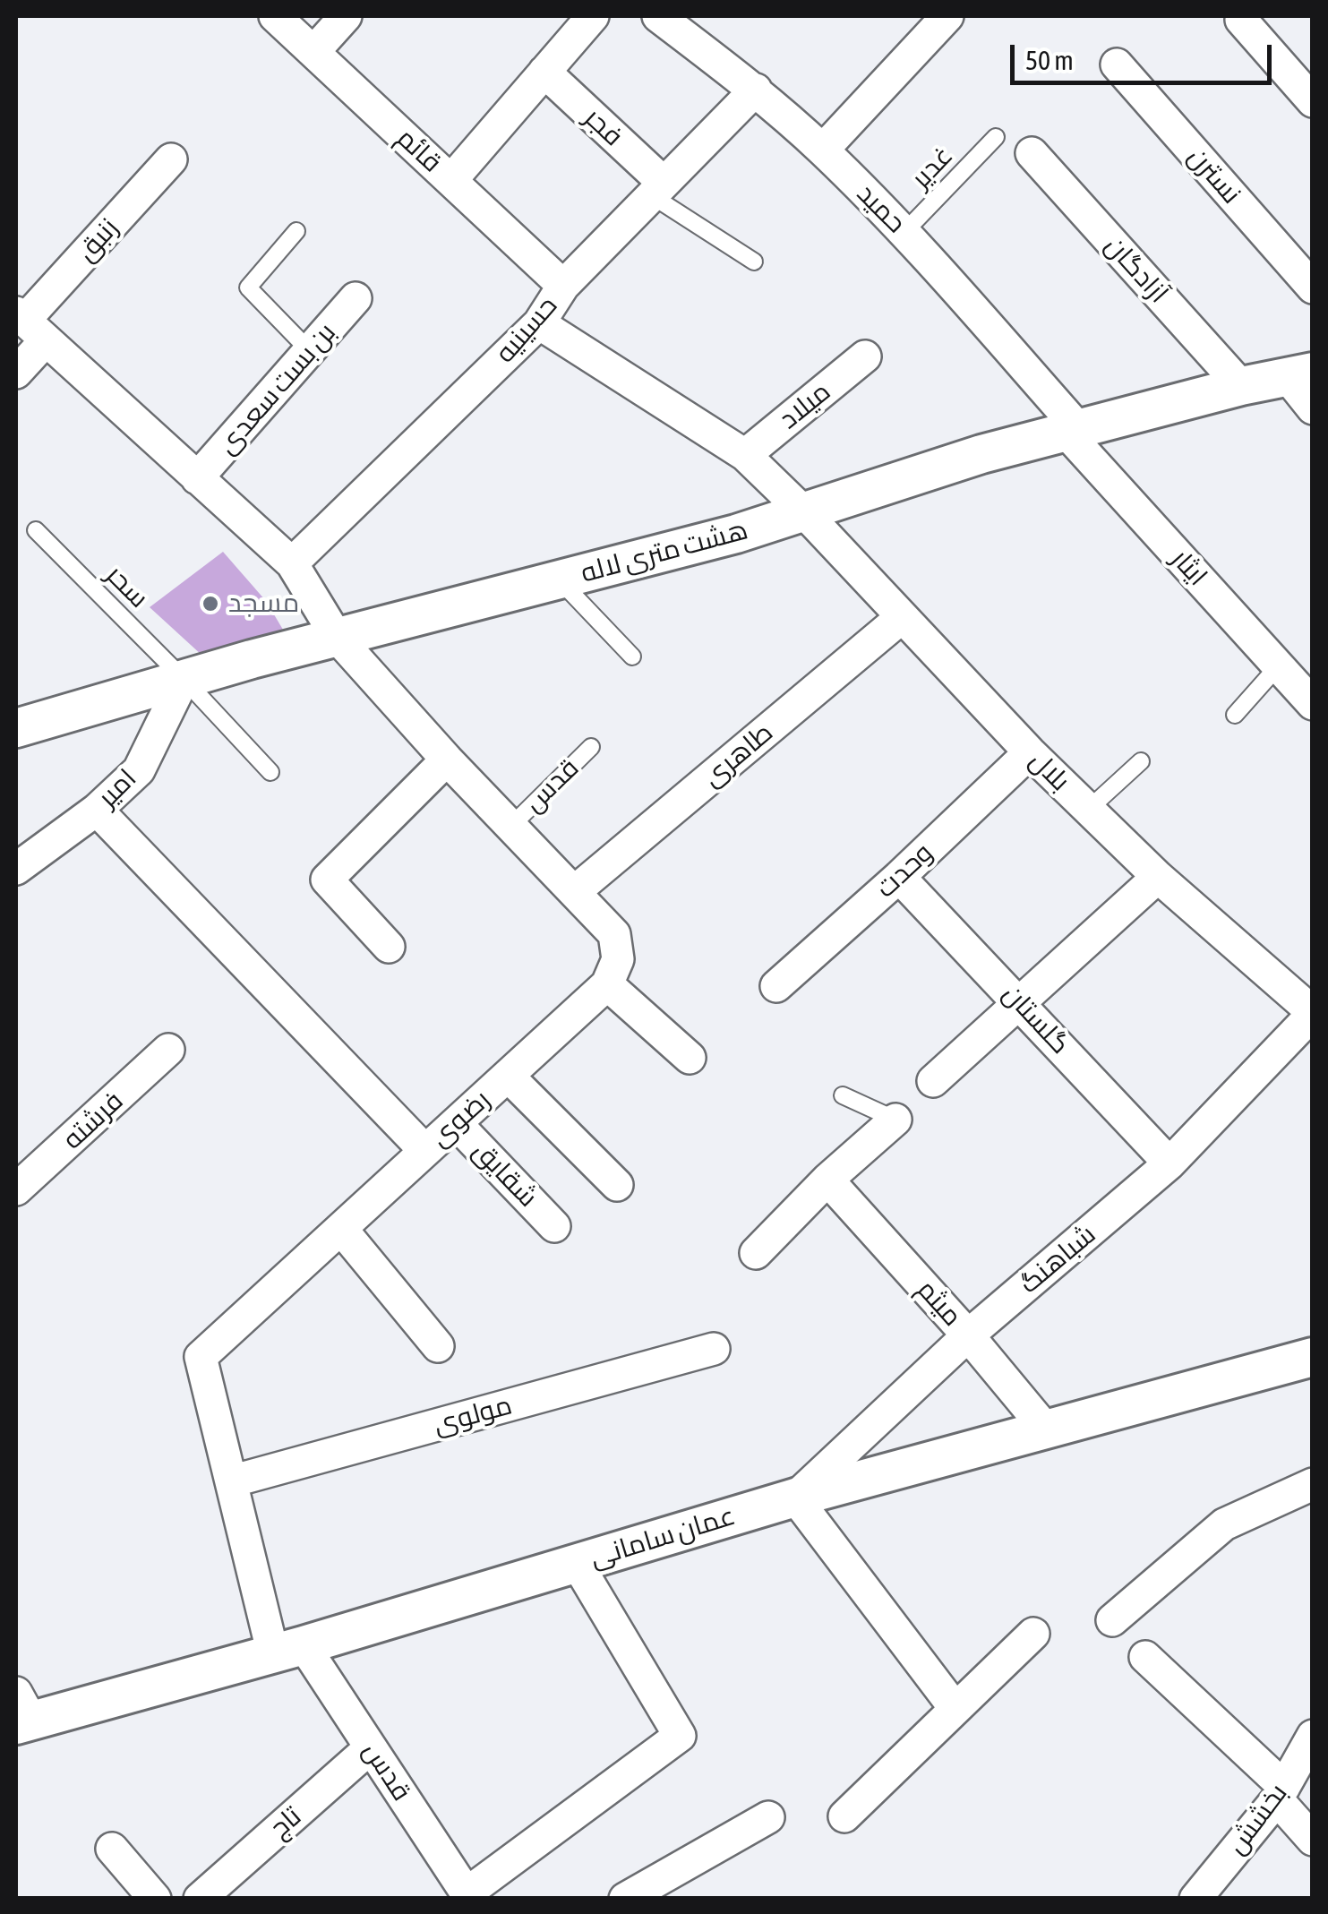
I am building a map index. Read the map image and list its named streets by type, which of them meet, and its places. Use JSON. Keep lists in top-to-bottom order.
{
  "streets": {
    "street": [
      "فجر",
      "قائم",
      "نسترن",
      "حمید",
      "زنبق",
      "آزادگان",
      "حسینیه",
      "بن بست سعدی",
      "میلاد",
      "هشت متری لاله",
      "ایثار",
      "طاهری",
      "بلال",
      "قدس",
      "امیر",
      "وحدت",
      "گلستان",
      "رضوی",
      "فرشته",
      "شقایق",
      "شباهنگ",
      "میثم",
      "مولوی",
      "عمان سامانی",
      "بخشش",
      "تاج"
    ],
    "lane": ["غدیر", "سحر"]
  },
  "crossings": [
    ["فجر", "حسینیه"],
    ["قائم", "حسینیه"],
    ["غدیر", "حمید"],
    ["حمید", "حسینیه"],
    ["حمید", "هشت متری لاله"],
    ["حمید", "ایثار"],
    ["آزادگان", "هشت متری لاله"],
    ["حسینیه", "بلال"],
    ["میلاد", "بلال"],
    ["هشت متری لاله", "ایثار"],
    ["هشت متری لاله", "سحر"],
    ["هشت متری لاله", "بلال"],
    ["هشت متری لاله", "امیر"],
    ["سحر", "امیر"],
    ["طاهری", "بلال"],
    ["بلال", "وحدت"],
    ["بلال", "شباهنگ"],
    ["قدس", "رضوی"],
    ["قدس", "عمان سامانی"],
    ["قدس", "تاج"],
    ["وحدت", "گلستان"],
    ["گلستان", "شباهنگ"],
    ["رضوی", "شقایق"],
    ["رضوی", "مولوی"],
    ["رضوی", "عمان سامانی"],
    ["شباهنگ", "میثم"],
    ["شباهنگ", "عمان سامانی"],
    ["میثم", "عمان سامانی"]
  ],
  "places": ["مسجد"],
  "scale_bar": "50 m"
}
